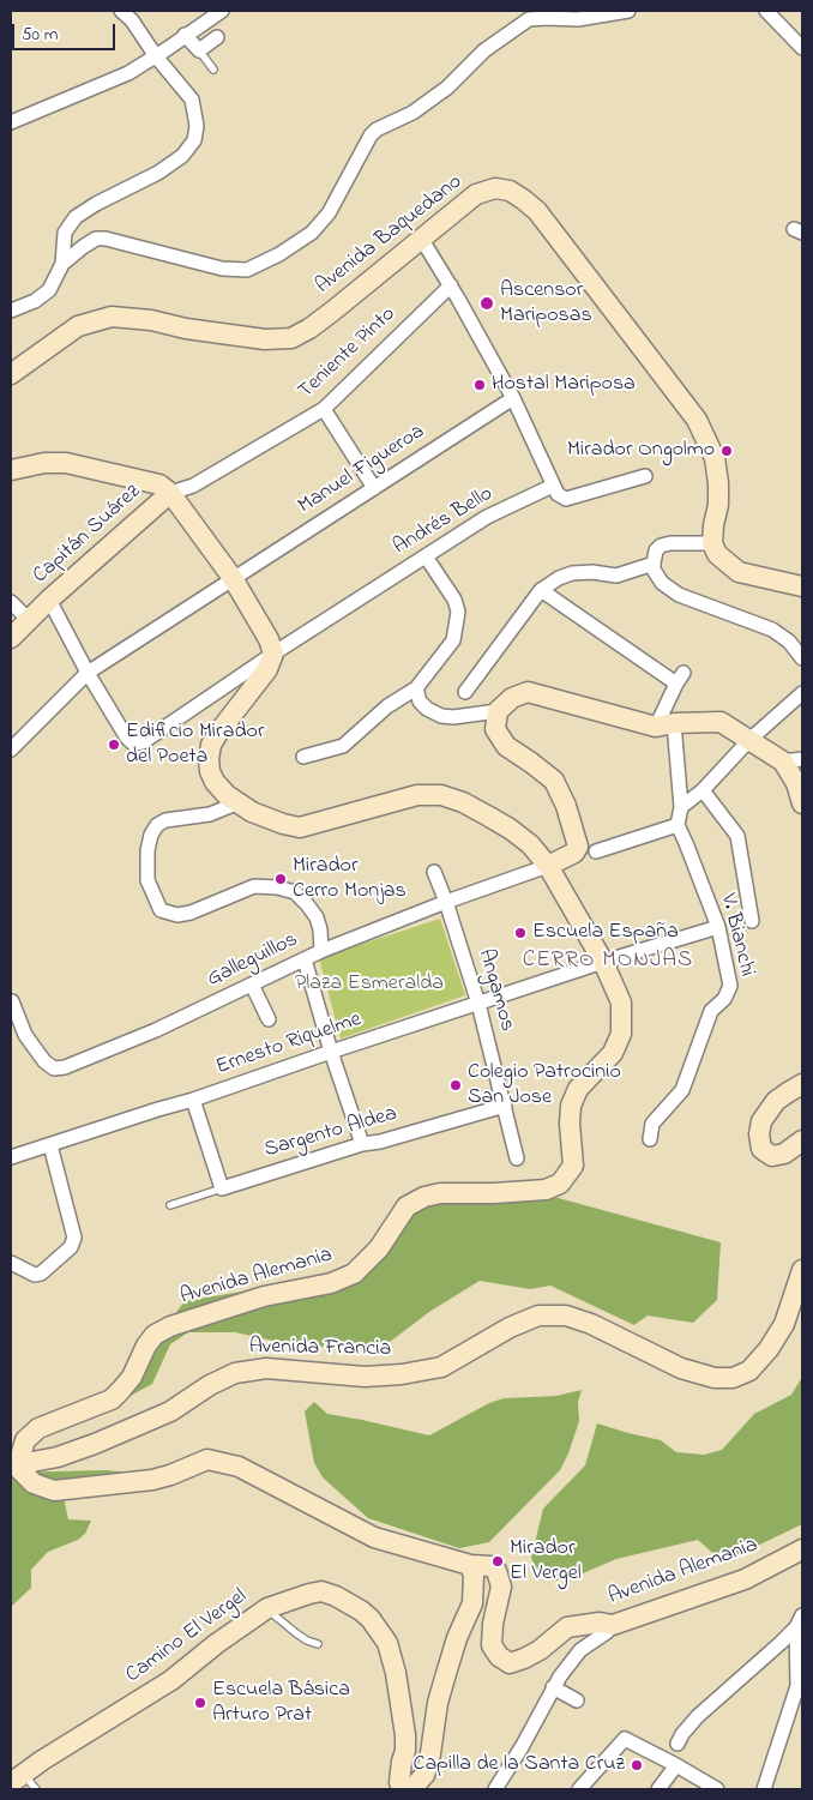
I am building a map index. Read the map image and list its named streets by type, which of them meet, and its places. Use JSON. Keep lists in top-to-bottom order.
{
  "streets": {
    "street": [
      "Avenida Baquedano",
      "Teniente Pinto",
      "Manuel Figueroa",
      "Andrés Bello",
      "Capitán Suárez",
      "V. Bianchi",
      "Galleguillos",
      "Angamos",
      "Ernesto Riquelme",
      "Sargento Aldea",
      "Avenida Alemania",
      "Avenida Francia",
      "Camino El Vergel"
    ]
  },
  "crossings": [
    ["Teniente Pinto", "Capitán Suárez"],
    ["Manuel Figueroa", "Andrés Bello"],
    ["Andrés Bello", "Avenida Alemania"],
    ["V. Bianchi", "Ernesto Riquelme"],
    ["Galleguillos", "Angamos"],
    ["Galleguillos", "Avenida Alemania"],
    ["Angamos", "Ernesto Riquelme"],
    ["Angamos", "Sargento Aldea"],
    ["Ernesto Riquelme", "Avenida Alemania"],
    ["Avenida Alemania", "Avenida Francia"],
    ["Avenida Alemania", "Camino El Vergel"]
  ],
  "districts": ["CERRO MONJAS"],
  "parks": ["Plaza Esmeralda"],
  "places": [
    "Ascensor Mariposas",
    "Hostal Mariposa",
    "Mirador Ongolmo",
    "Edificio Mirador del Poeta",
    "Mirador Cerro Monjas",
    "Escuela España",
    "Colegio Patrocinio San Jose",
    "Mirador El Vergel",
    "Escuela Básica Arturo Prat",
    "Capilla de la Santa Cruz"
  ],
  "scale_bar": "50 m"
}
